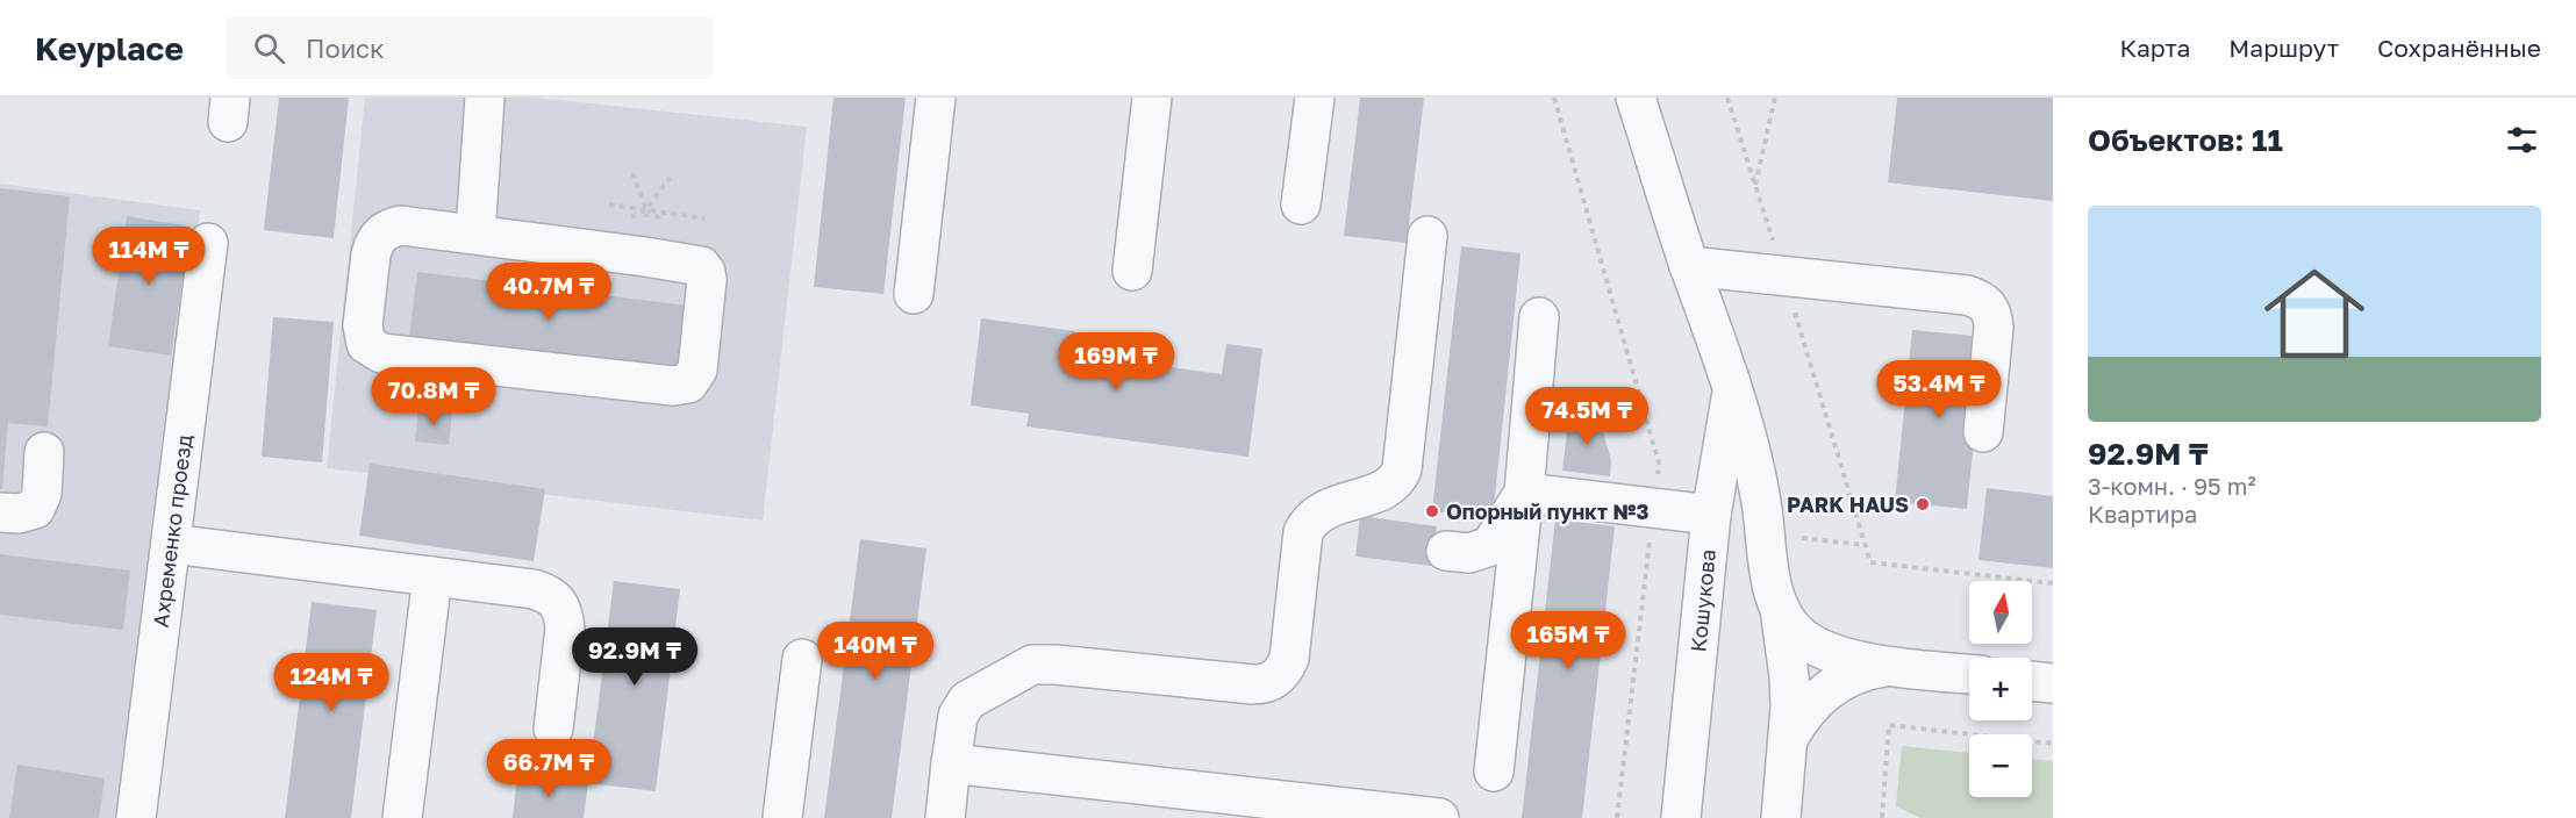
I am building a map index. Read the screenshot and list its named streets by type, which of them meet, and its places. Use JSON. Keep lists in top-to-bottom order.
{
  "streets": {
    "street": ["Ахременко проезд", "Кошукова"]
  },
  "places": ["PARK HAUS", "Опорный пункт №3"],
  "north": "top",
  "page": {
    "header": "Keyplace",
    "search": "Поиск",
    "nav": ["Карта", "Маршрут", "Сохранённые"],
    "heading": "Объектов: 11",
    "list": [
      {
        "name": "92.9M ₸",
        "note": "3-комн. · 95 m² · Квартира"
      }
    ],
    "price": [
      "114M ₸",
      "40.7M ₸",
      "169M ₸",
      "53.4M ₸",
      "70.8M ₸",
      "74.5M ₸",
      "165M ₸",
      "140M ₸",
      "92.9M ₸",
      "124M ₸",
      "66.7M ₸"
    ],
    "map_buttons": ["+", "−"]
  }
}
